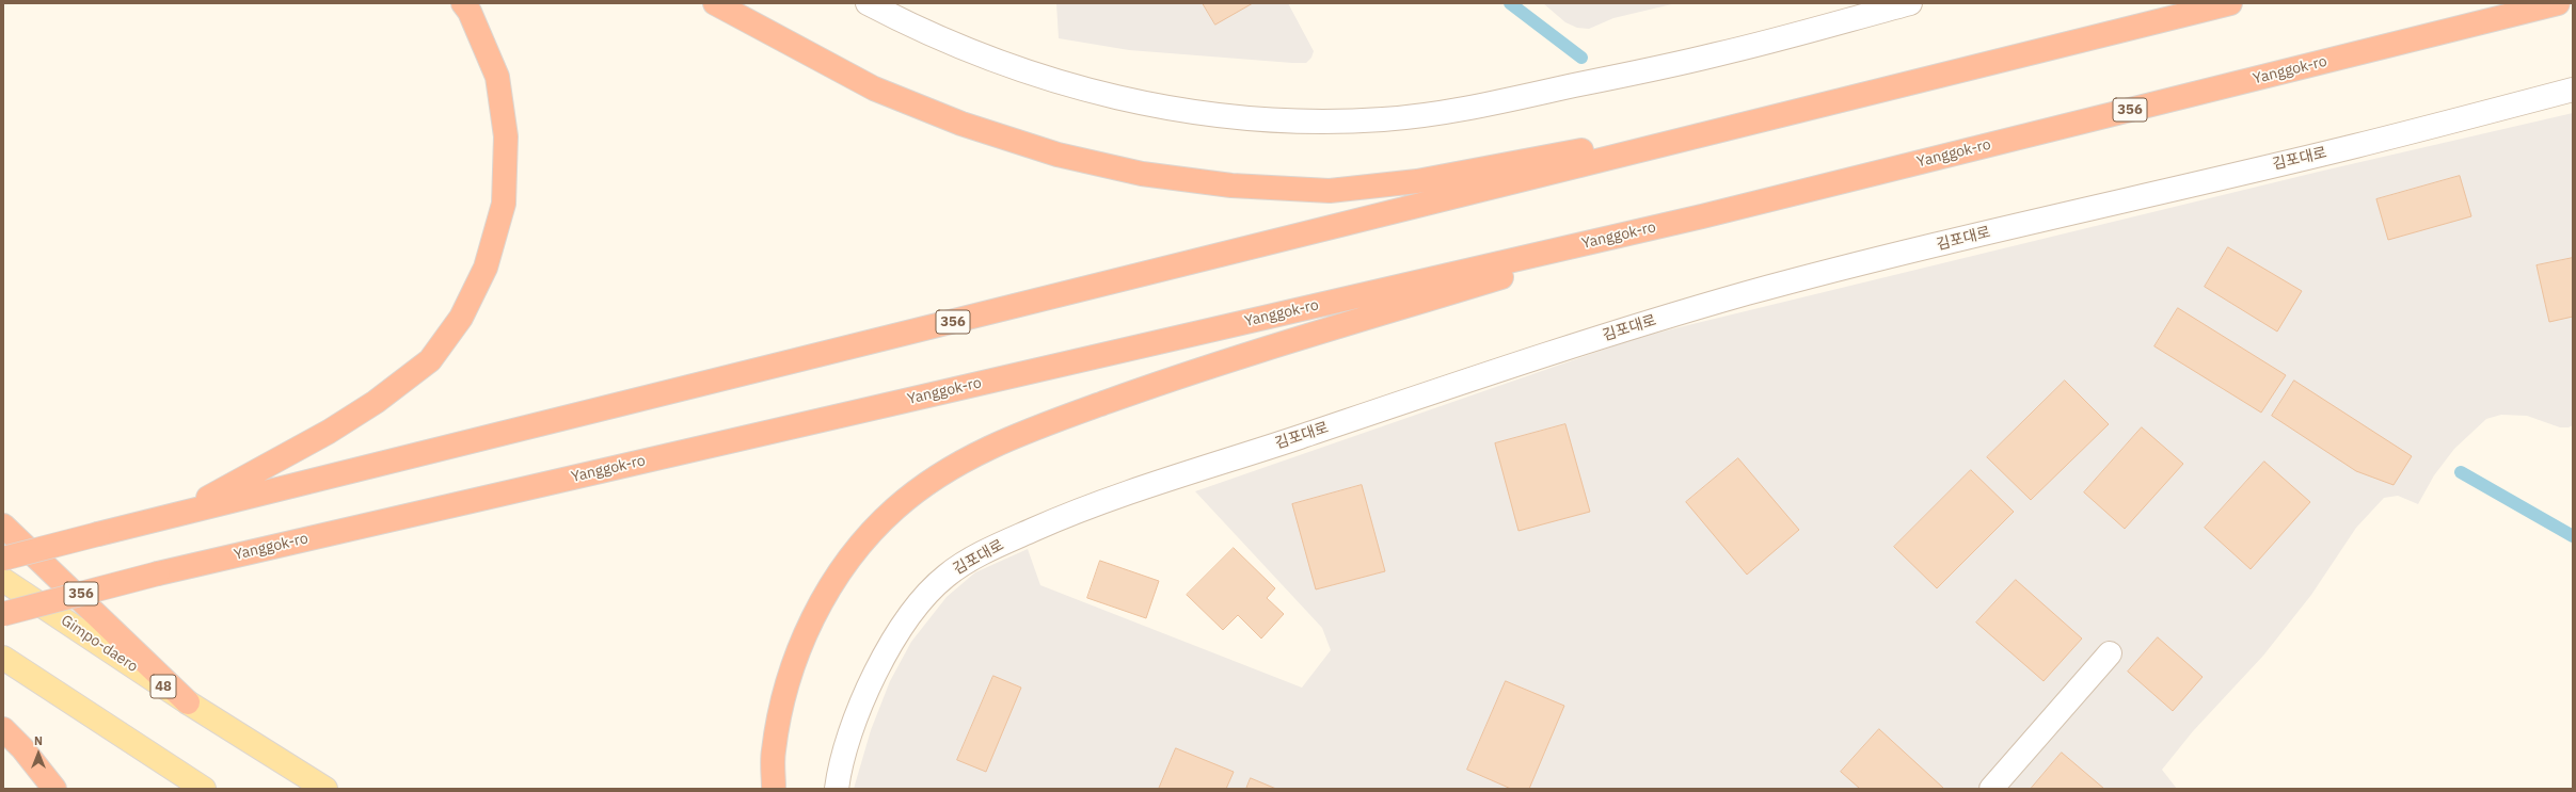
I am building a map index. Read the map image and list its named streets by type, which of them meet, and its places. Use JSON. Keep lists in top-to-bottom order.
{
  "streets": {
    "highway": ["Yanggok-ro", "356"],
    "main road": ["Gimpo-daero", "48"],
    "lane": ["김포대로"]
  },
  "north": "top"
}
